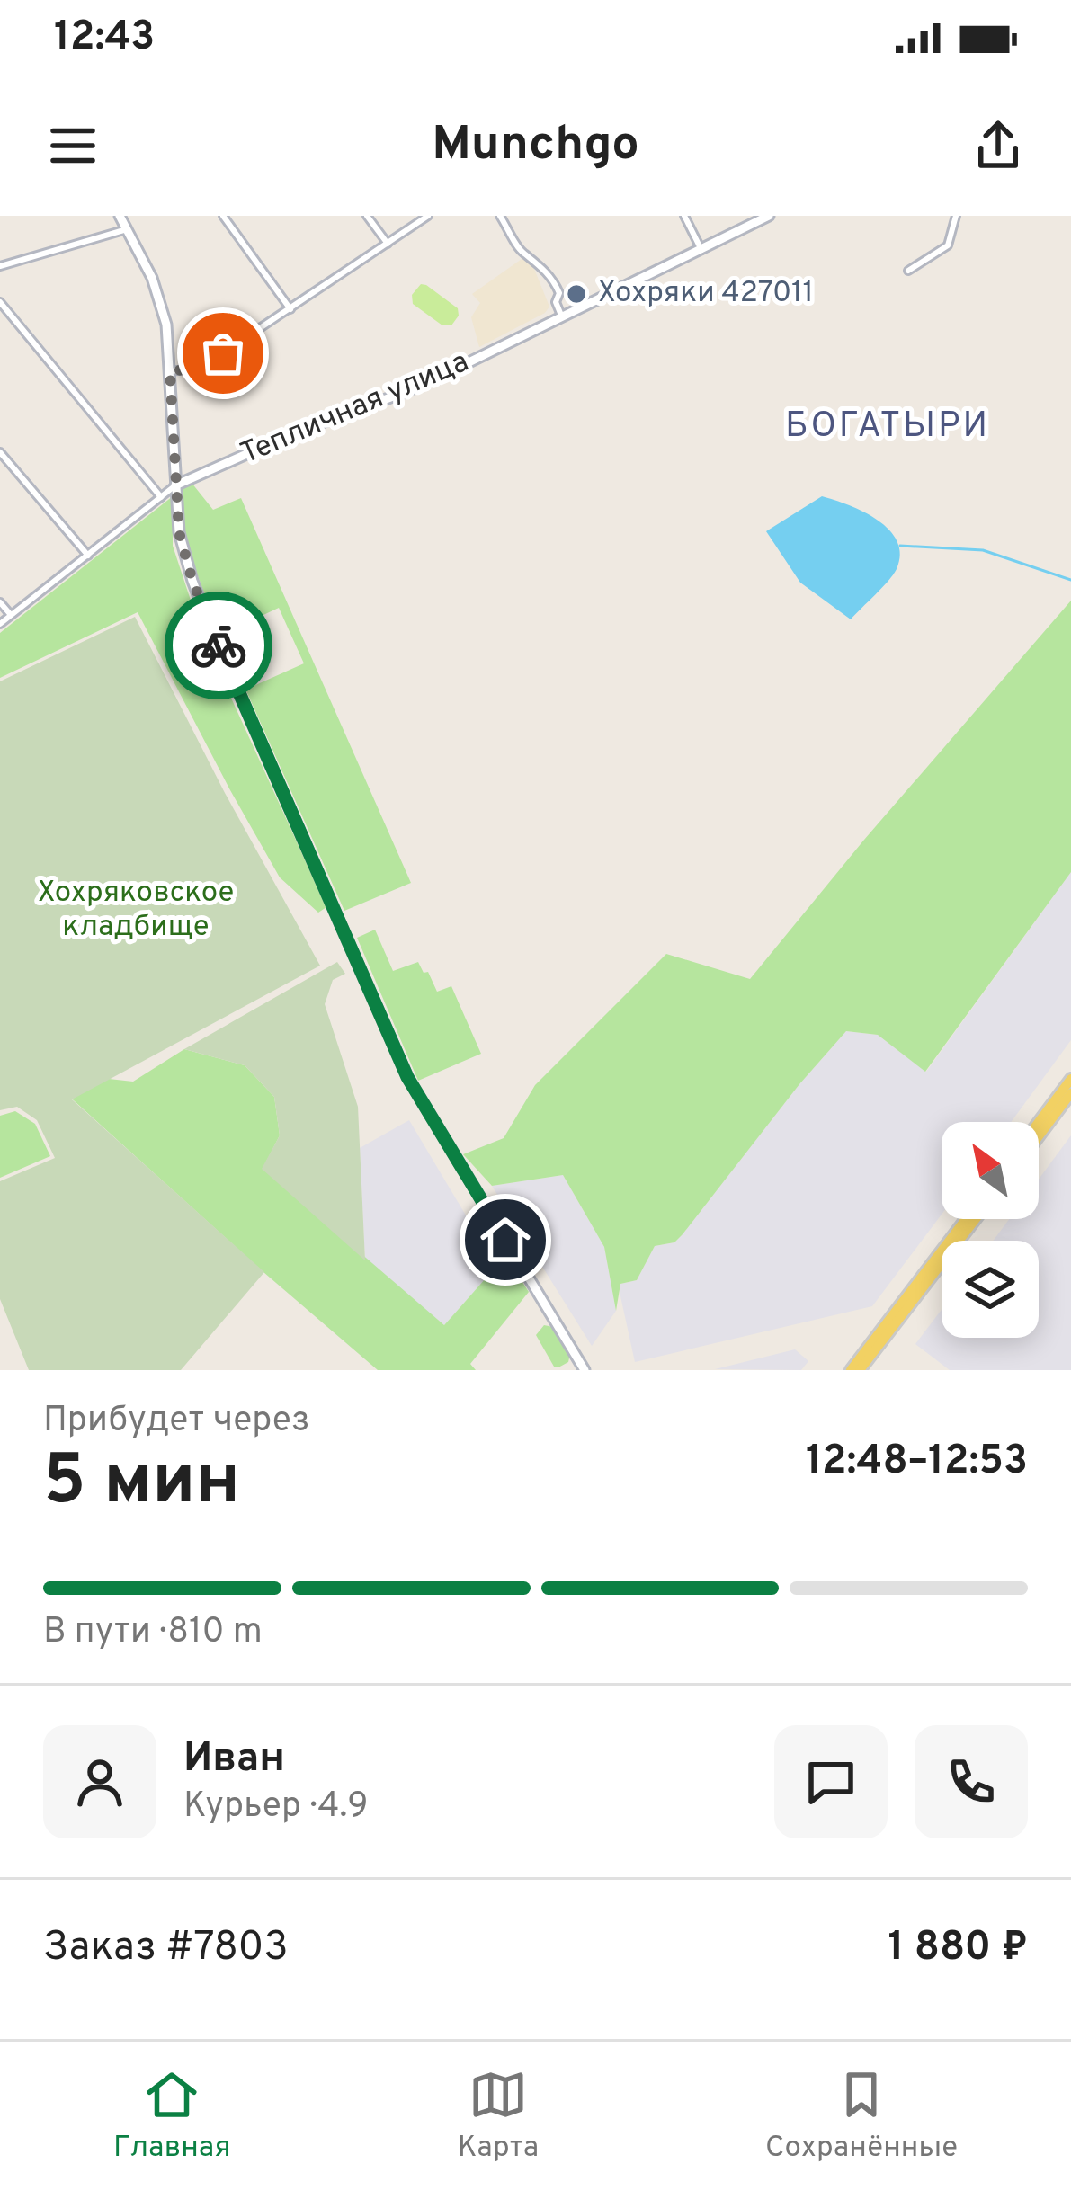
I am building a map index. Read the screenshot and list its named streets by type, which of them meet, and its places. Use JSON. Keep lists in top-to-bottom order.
{
  "streets": {
    "street": ["Тепличная улица"]
  },
  "districts": ["БОГАТЫРИ"],
  "parks": ["Хохряковское кладбище"],
  "places": ["Хохряки 427011"],
  "north": "top left",
  "page": {
    "status": "12:43",
    "header": "Munchgo",
    "heading": ["5 мин", "Прибудет через", "12:48–12:53"],
    "panel": [
      "Иван",
      "Курьер · 4.9",
      "Заказ #7803",
      "1 880 ₽"
    ],
    "bar": "В пути · 810 m",
    "tabs": ["Главная", "Карта", "Сохранённые"]
  }
}
